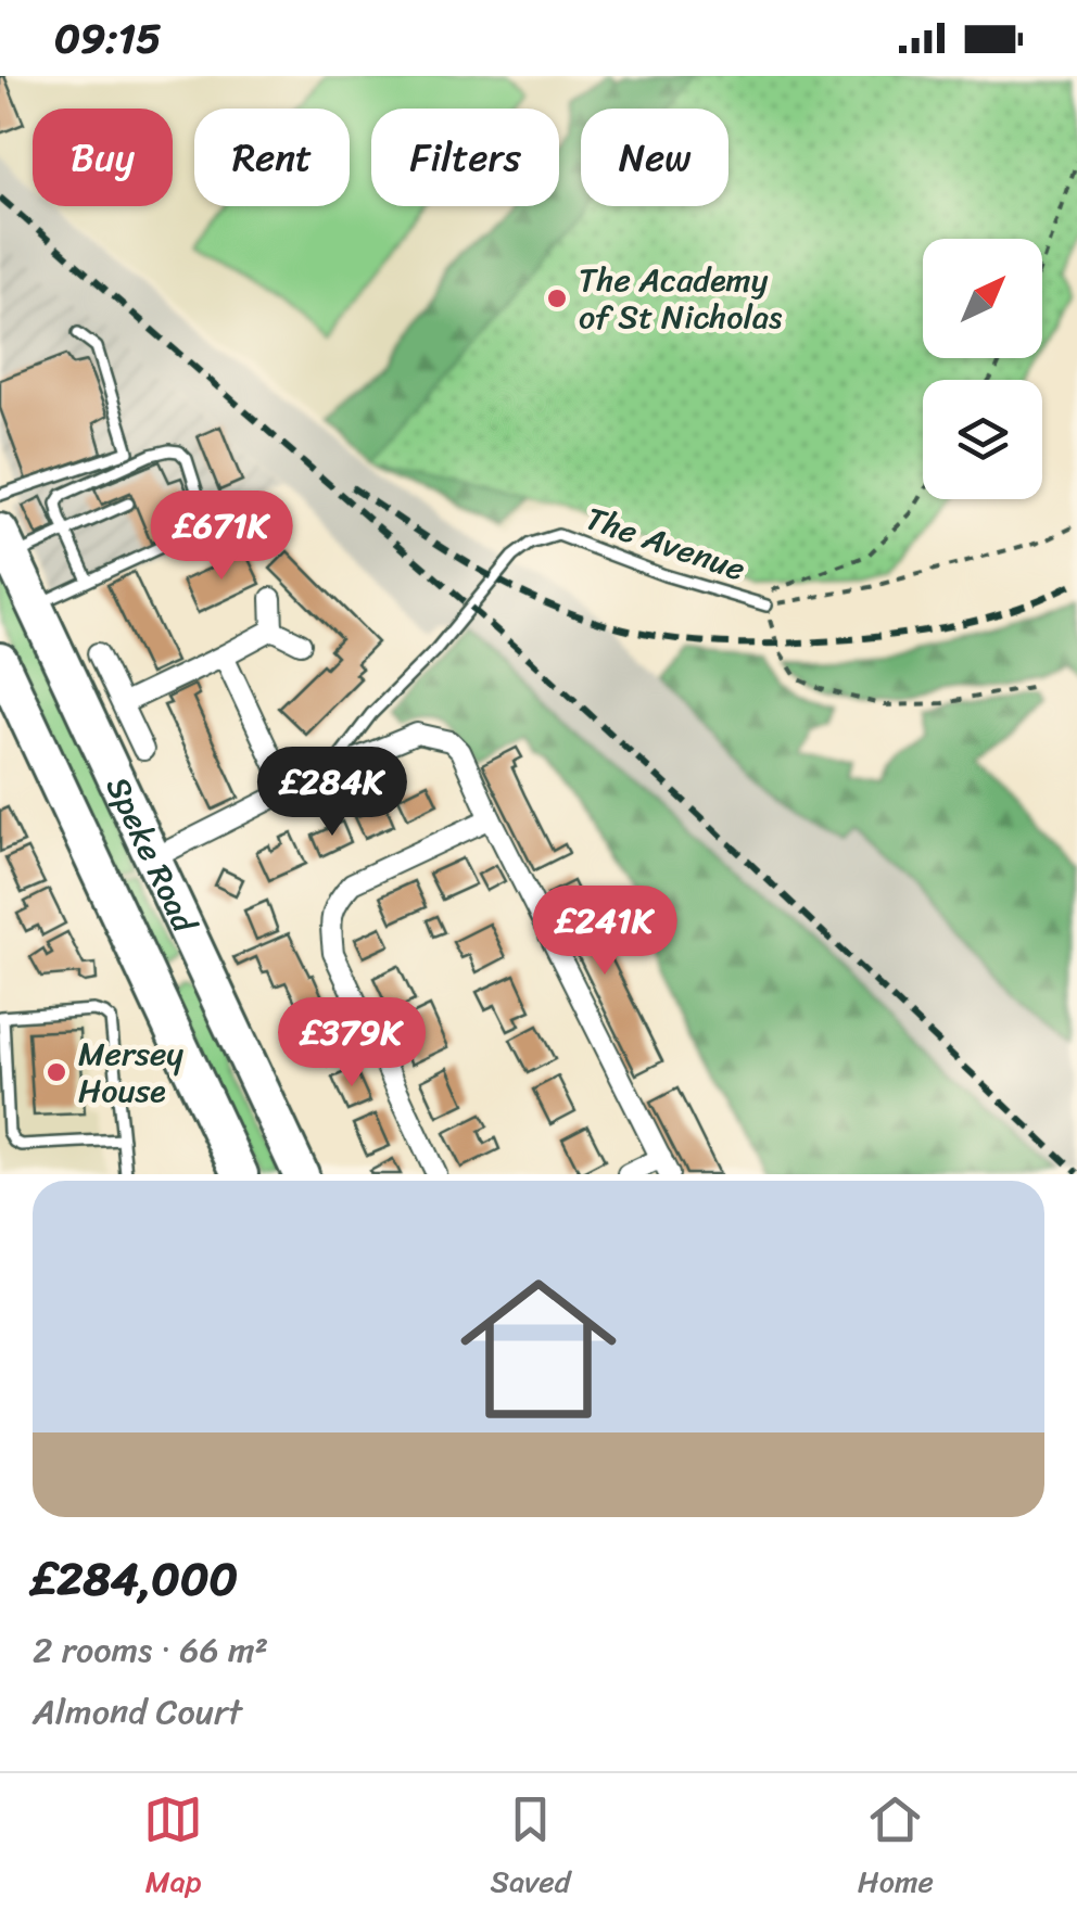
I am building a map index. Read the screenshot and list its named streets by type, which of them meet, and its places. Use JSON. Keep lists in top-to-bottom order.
{
  "streets": {
    "highway": ["Speke Road"],
    "lane": ["The Avenue"]
  },
  "places": ["The Academy of St Nicholas", "Mersey House"],
  "north": "top right",
  "page": {
    "status": "09:15",
    "chip": [
      "Buy",
      "Rent",
      "Filters",
      "New"
    ],
    "price": [
      "£671K",
      "£284K",
      "£241K",
      "£379K"
    ],
    "list": [
      {
        "name": "£284,000",
        "note": "2 rooms · 66 m² · Almond Court"
      }
    ],
    "tabs": ["Map", "Saved", "Home"]
  }
}
